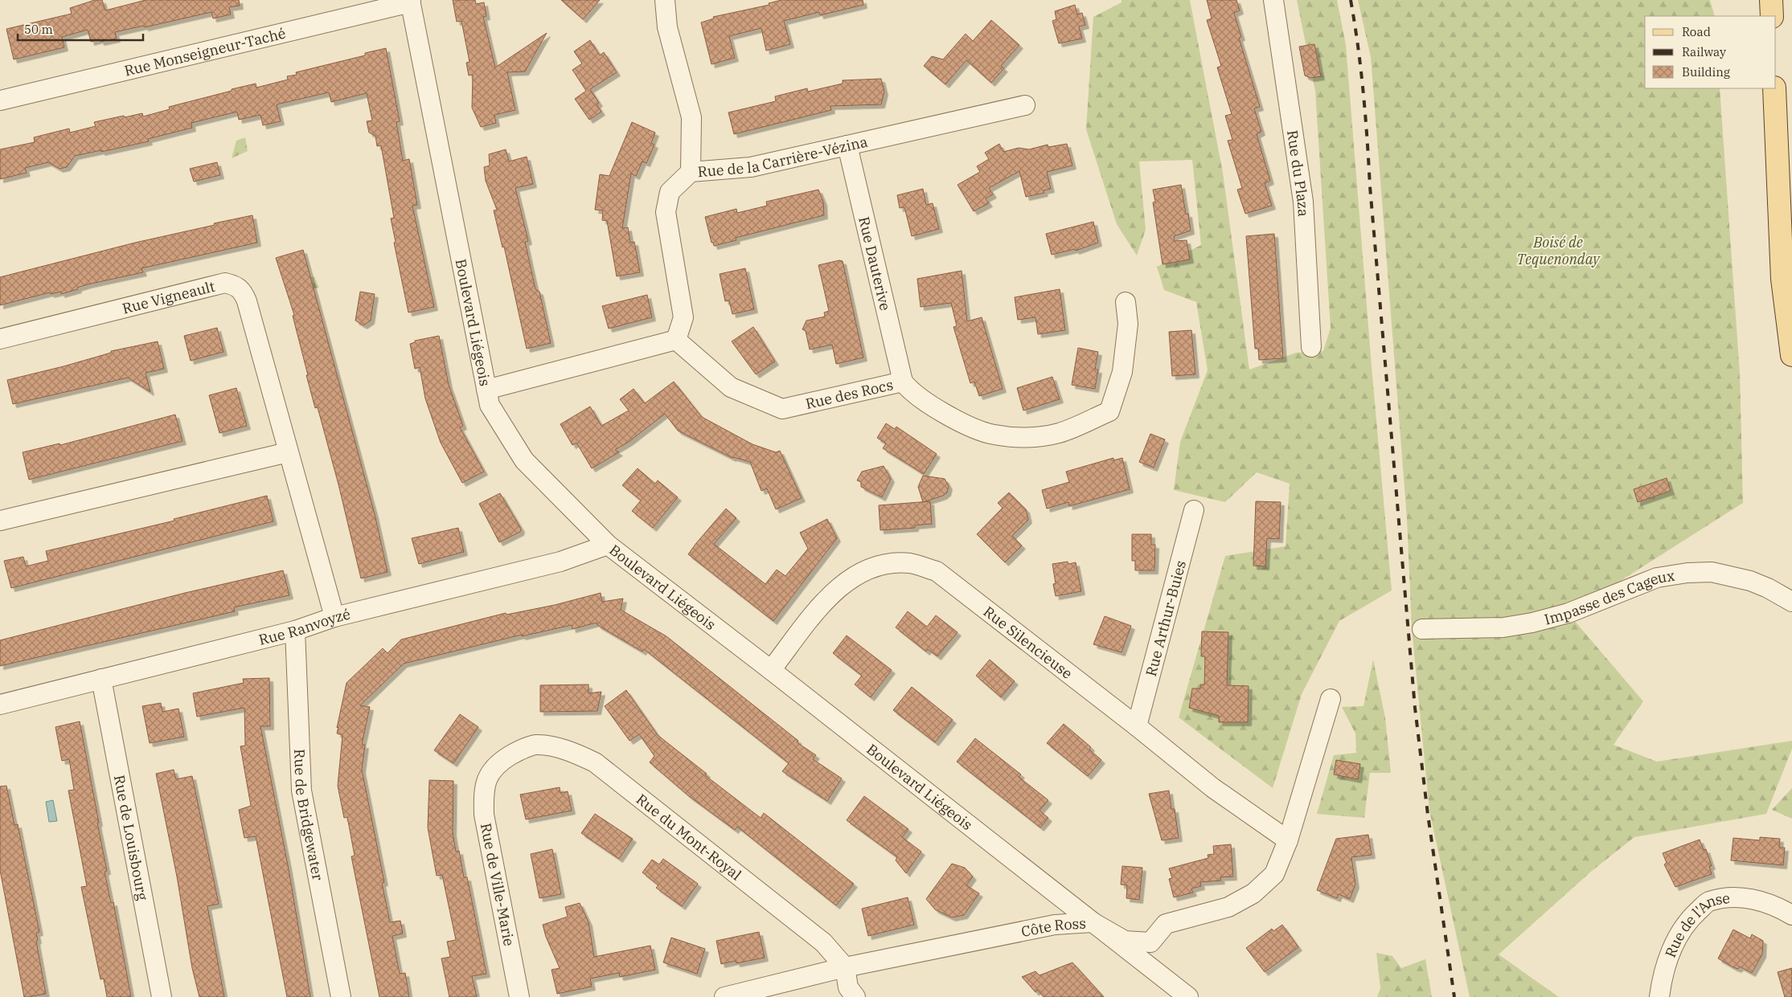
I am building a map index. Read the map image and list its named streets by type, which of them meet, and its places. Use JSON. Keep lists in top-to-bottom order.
{
  "streets": {
    "street": [
      "Rue Monseigneur-Taché",
      "Rue de la Carrière-Vézina",
      "Rue du Plaza",
      "Rue Dauterive",
      "Rue Vigneault",
      "Boulevard Liégeois",
      "Rue des Rocs",
      "Impasse des Cageux",
      "Rue Arthur-Buies",
      "Rue Ranvoyzé",
      "Rue Silencieuse",
      "Rue de Bridgewater",
      "Rue du Mont-Royal",
      "Rue de Louisbourg",
      "Rue de Ville-Marie",
      "Côte Ross",
      "Rue de l'Anse"
    ]
  },
  "crossings": [
    ["Rue Monseigneur-Taché", "Boulevard Liégeois"],
    ["Rue de la Carrière-Vézina", "Rue Dauterive"],
    ["Rue de la Carrière-Vézina", "Rue des Rocs"],
    ["Rue Dauterive", "Rue des Rocs"],
    ["Rue Vigneault", "Rue Ranvoyzé"],
    ["Boulevard Liégeois", "Rue Ranvoyzé"],
    ["Boulevard Liégeois", "Rue Silencieuse"],
    ["Boulevard Liégeois", "Côte Ross"],
    ["Rue Arthur-Buies", "Rue Silencieuse"],
    ["Rue Ranvoyzé", "Rue de Bridgewater"],
    ["Rue Ranvoyzé", "Rue de Louisbourg"],
    ["Rue Silencieuse", "Côte Ross"],
    ["Rue du Mont-Royal", "Rue de Ville-Marie"],
    ["Rue du Mont-Royal", "Côte Ross"]
  ],
  "parks": ["Boisé de Tequenonday"],
  "legend": ["Road", "Railway", "Building"],
  "scale_bar": "50 m"
}
